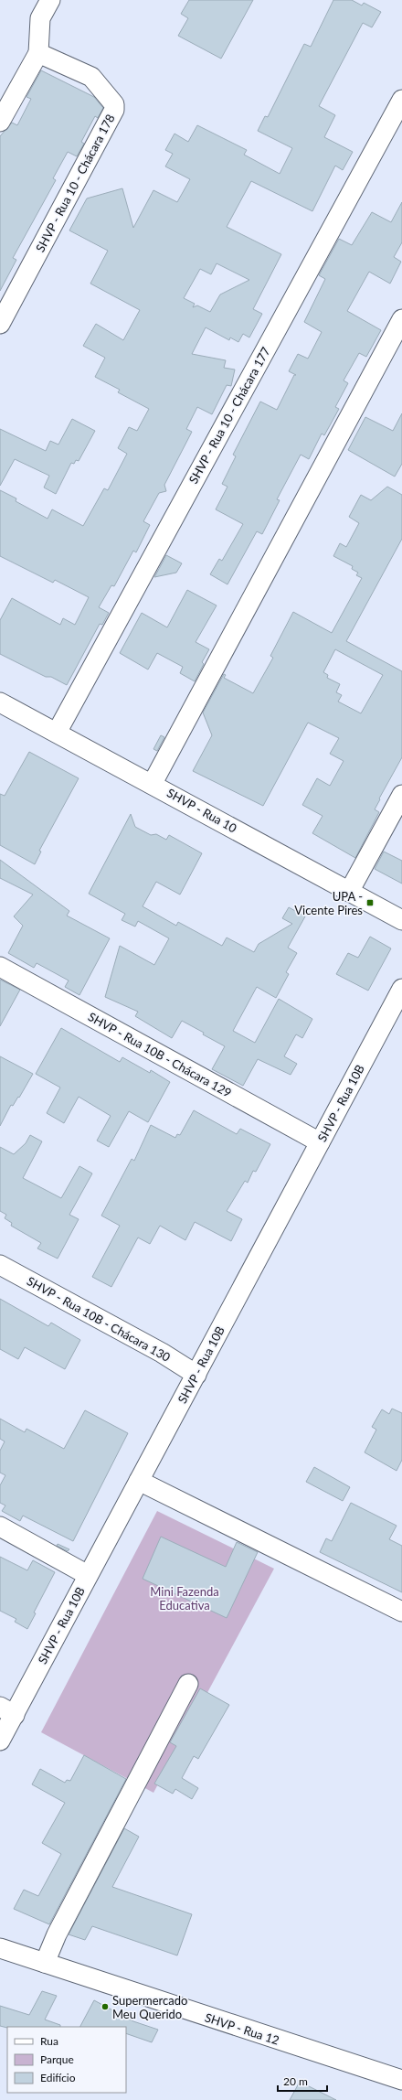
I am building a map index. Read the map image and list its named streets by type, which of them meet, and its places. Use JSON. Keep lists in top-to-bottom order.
{
  "streets": {
    "street": [
      "SHVP - Rua 10 - Chácara 178",
      "SHVP - Rua 10 - Chácara 177",
      "SHVP - Rua 10",
      "SHVP - Rua 10B - Chácara 129",
      "SHVP - Rua 10B",
      "SHVP - Rua 10B - Chácara 130",
      "SHVP - Rua 12"
    ]
  },
  "crossings": [
    ["SHVP - Rua 10 - Chácara 177", "SHVP - Rua 10"],
    ["SHVP - Rua 10B - Chácara 129", "SHVP - Rua 10B"],
    ["SHVP - Rua 10B", "SHVP - Rua 10B - Chácara 130"]
  ],
  "parks": ["Mini Fazenda Educativa"],
  "places": {
    "transit": ["UPA - Vicente Pires"],
    "other": ["Supermercado Meu Querido"]
  },
  "legend": ["Rua", "Parque", "Edifício"],
  "scale_bar": "20 m"
}
